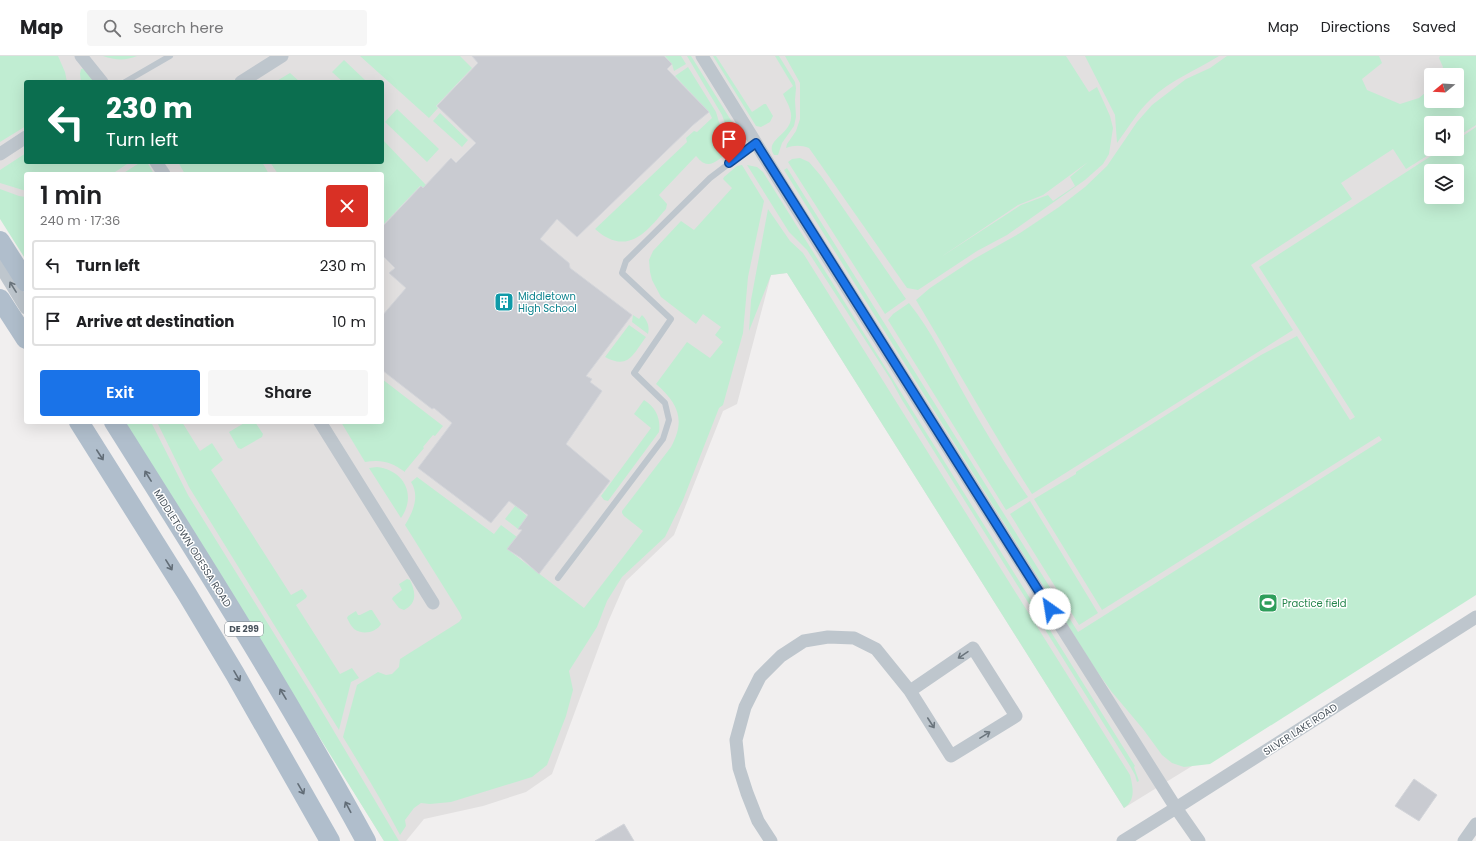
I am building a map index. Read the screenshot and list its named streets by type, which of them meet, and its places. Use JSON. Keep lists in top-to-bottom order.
{
  "streets": {
    "main road": ["MIDDLETOWN ODESSA ROAD", "DE 299"],
    "street": ["SILVER LAKE ROAD"]
  },
  "places": {
    "building": ["Middletown High School"],
    "sports": ["Practice field"]
  },
  "north": "left",
  "page": {
    "header": "Map",
    "search": "Search here",
    "nav": ["Map", "Directions", "Saved"],
    "turn": ["230 m", "Turn left"],
    "heading": ["1 min", "240 m · 17:36"],
    "list": [
      {
        "name": "Turn left",
        "value": "230 m"
      },
      {
        "name": "Arrive at destination",
        "value": "10 m"
      }
    ],
    "buttons": ["Exit", "Share"]
  }
}
